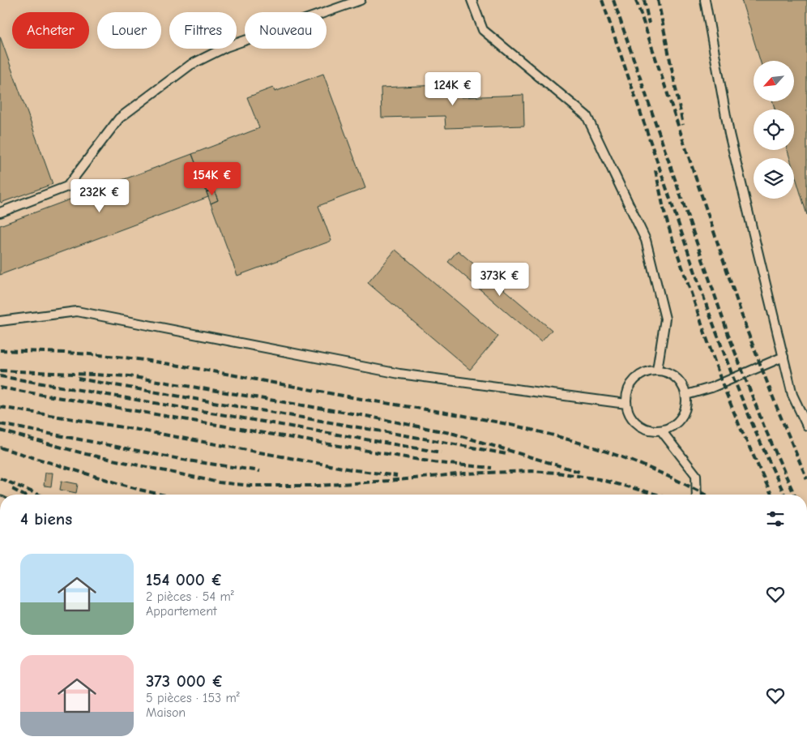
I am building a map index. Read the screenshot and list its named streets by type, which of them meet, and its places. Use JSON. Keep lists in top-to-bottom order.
{
  "north": "bottom left",
  "page": {
    "chip": [
      "Acheter",
      "Louer",
      "Filtres",
      "Nouveau"
    ],
    "price": [
      "124K €",
      "154K €",
      "232K €",
      "373K €"
    ],
    "heading": "4 biens",
    "list": [
      {
        "name": "154 000 €",
        "note": "2 pièces · 54 m² · Appartement"
      },
      {
        "name": "373 000 €",
        "note": "5 pièces · 153 m² · Maison"
      }
    ]
  }
}
